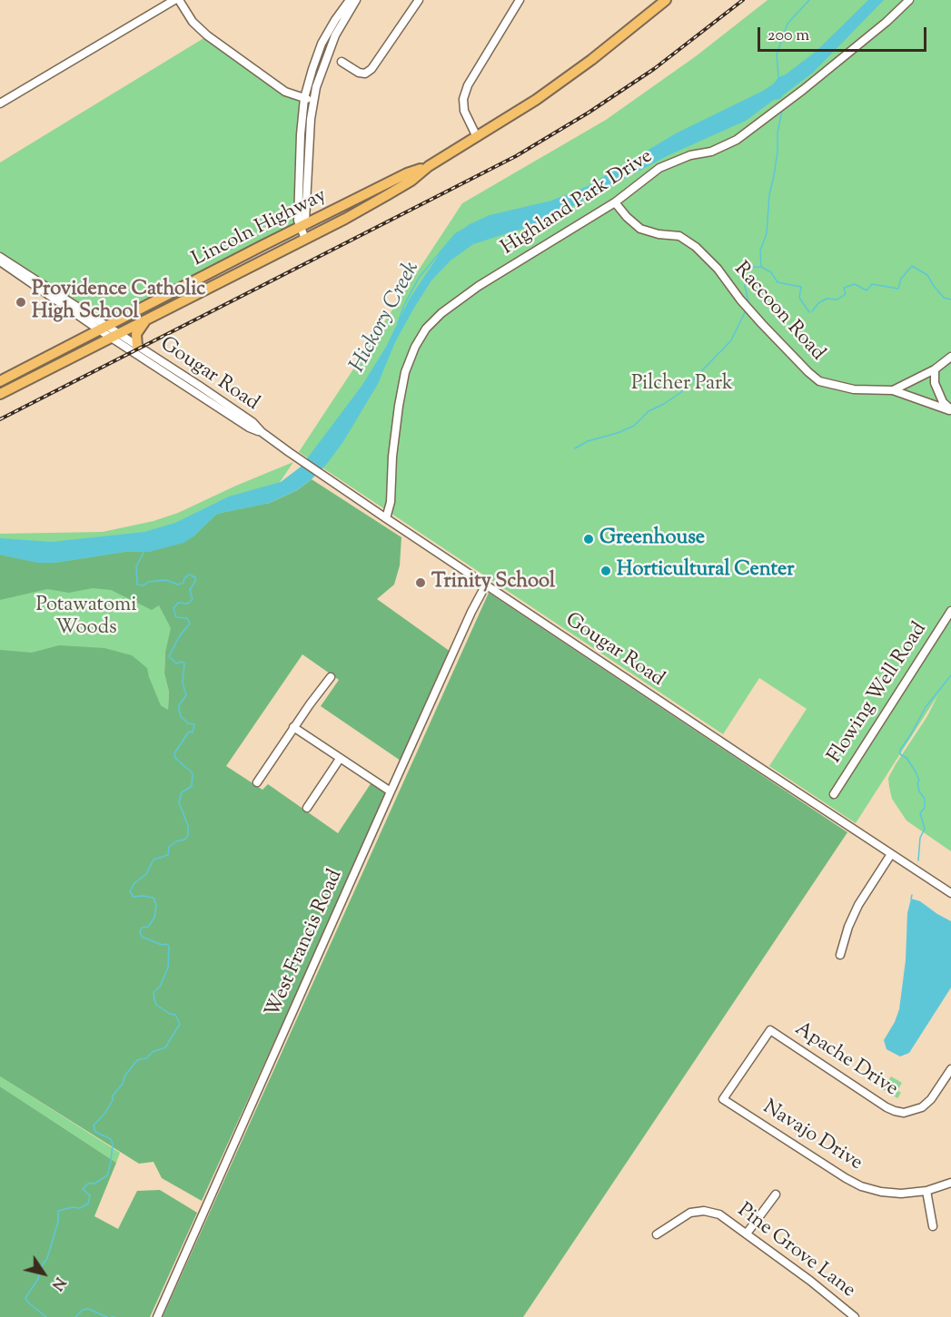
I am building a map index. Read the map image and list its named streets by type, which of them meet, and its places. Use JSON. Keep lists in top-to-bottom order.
{
  "streets": {
    "main road": ["Lincoln Highway"],
    "street": [
      "Highland Park Drive",
      "Raccoon Road",
      "Gougar Road",
      "Flowing Well Road",
      "West Francis Road",
      "Apache Drive",
      "Navajo Drive",
      "Pine Grove Lane"
    ]
  },
  "crossings": [
    ["Highland Park Drive", "Raccoon Road"],
    ["Highland Park Drive", "Gougar Road"],
    ["Lincoln Highway", "Gougar Road"],
    ["Gougar Road", "West Francis Road"],
    ["Apache Drive", "Navajo Drive"]
  ],
  "water": ["Hickory Creek"],
  "parks": ["Pilcher Park", "Potawatomi Woods"],
  "places": [
    "Providence Catholic High School",
    "Greenhouse",
    "Horticultural Center",
    "Trinity School"
  ],
  "scale_bar": "200 m",
  "north": "bottom right"
}
